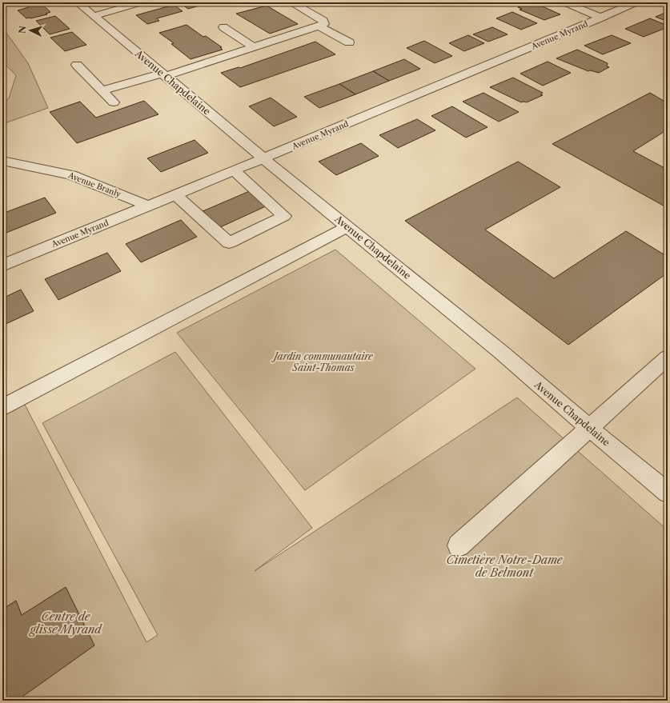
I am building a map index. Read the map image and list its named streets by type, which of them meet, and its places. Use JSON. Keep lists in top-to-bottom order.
{
  "streets": {
    "street": ["Avenue Myrand", "Avenue Chapdelaine", "Avenue Branly"]
  },
  "crossings": [
    ["Avenue Myrand", "Avenue Chapdelaine"],
    ["Avenue Myrand", "Avenue Branly"]
  ],
  "parks": ["Jardin communautaire Saint-Thomas", "Cimetière Notre-Dame de Belmont", "Centre de glisse Myrand"],
  "north": "left"
}
